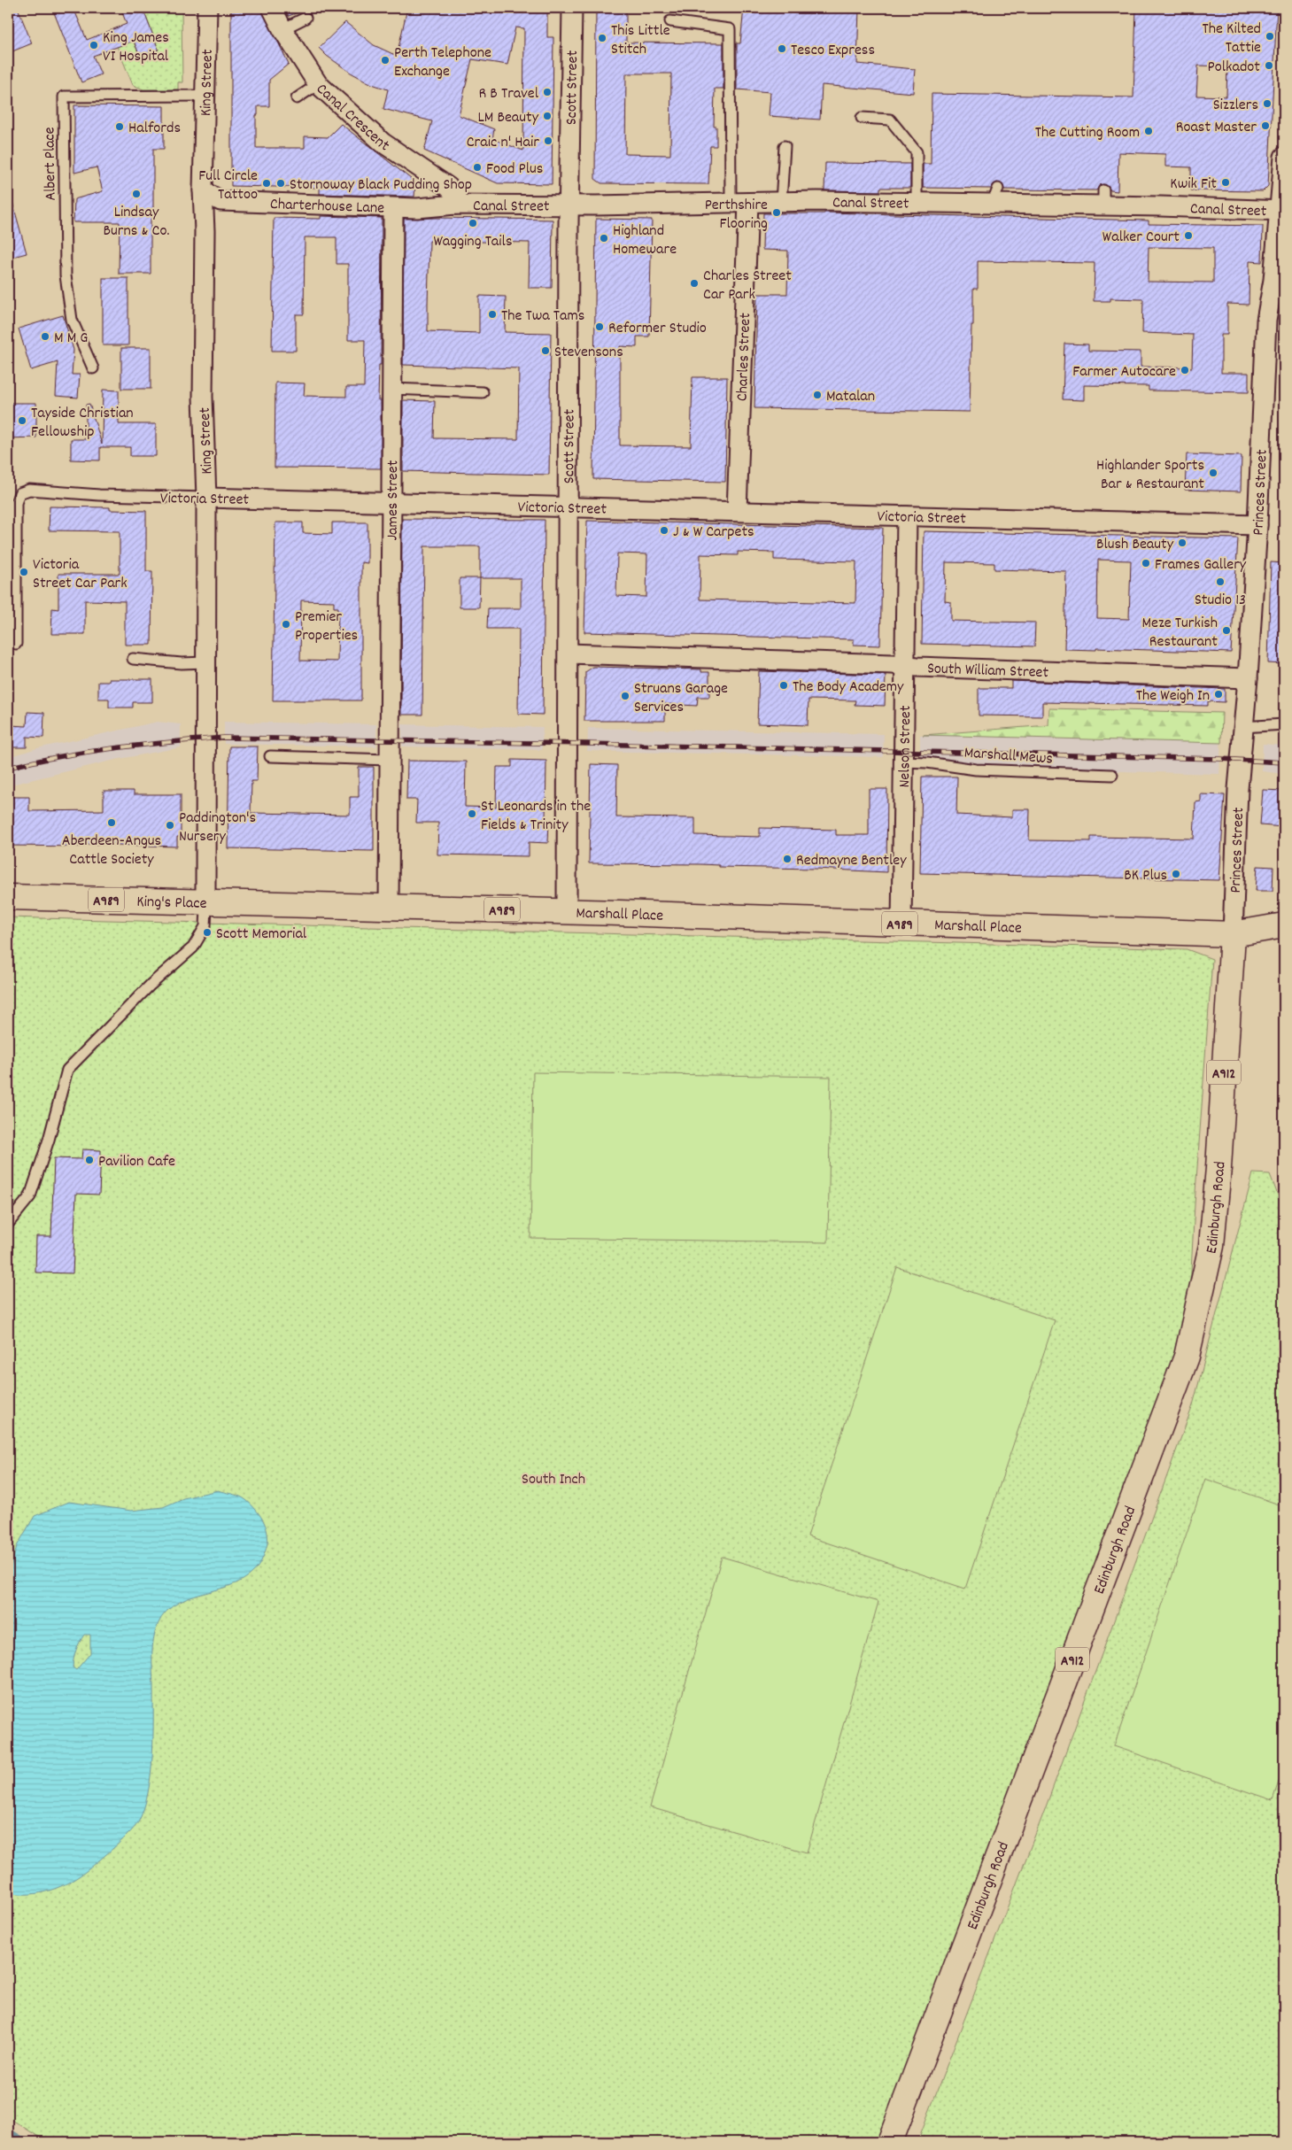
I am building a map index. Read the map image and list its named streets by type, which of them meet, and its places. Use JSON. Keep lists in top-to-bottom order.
{
  "streets": {
    "main road": [
      "A989",
      "King's Place",
      "Marshall Place",
      "A912",
      "Edinburgh Road"
    ],
    "street": [
      "King Street",
      "Scott Street",
      "Canal Crescent",
      "Canal Street",
      "Charterhouse Lane",
      "Charles Street",
      "Princes Street",
      "Victoria Street",
      "James Street",
      "South William Street",
      "Nelson Street"
    ],
    "lane": ["Albert Place", "Marshall Mews"]
  },
  "crossings": [
    ["King Street", "Albert Place"],
    ["King Street", "Charterhouse Lane"],
    ["King Street", "Victoria Street"],
    ["King Street", "King's Place"],
    ["Scott Street", "Canal Street"],
    ["Scott Street", "Victoria Street"],
    ["Scott Street", "South William Street"],
    ["Scott Street", "A989"],
    ["Scott Street", "Marshall Place"],
    ["Canal Crescent", "Canal Street"],
    ["Canal Crescent", "Charterhouse Lane"],
    ["Canal Street", "Charterhouse Lane"],
    ["Canal Street", "Charles Street"],
    ["Canal Street", "Princes Street"],
    ["Charterhouse Lane", "James Street"],
    ["Charles Street", "Victoria Street"],
    ["Princes Street", "Victoria Street"],
    ["Princes Street", "South William Street"],
    ["Princes Street", "Marshall Place"],
    ["Princes Street", "Edinburgh Road"],
    ["Victoria Street", "James Street"],
    ["Victoria Street", "Nelson Street"],
    ["James Street", "A989"],
    ["James Street", "King's Place"],
    ["South William Street", "Nelson Street"],
    ["Nelson Street", "Marshall Mews"],
    ["Nelson Street", "Marshall Place"],
    ["A989", "King's Place"],
    ["A989", "Marshall Place"],
    ["Marshall Place", "Edinburgh Road"]
  ],
  "parks": ["South Inch"],
  "places": [
    "The Kilted Tattie",
    "This Little Stitch",
    "King James VI Hospital",
    "Tesco Express",
    "Perth Telephone Exchange",
    "Polkadot",
    "R B Travel",
    "Sizzlers",
    "LM Beauty",
    "Roast Master",
    "Halfords",
    "The Cutting Room",
    "Craic n' Hair",
    "Food Plus",
    "Kwik Fit",
    "Full Circle Tattoo",
    "Stornoway Black Pudding Shop",
    "Lindsay Burns & Co.",
    "Perthshire Flooring",
    "Wagging Tails",
    "Walker Court",
    "Highland Homeware",
    "Charles Street Car Park",
    "The Twa Tams",
    "Reformer Studio",
    "M M G",
    "Stevensons",
    "Farmer Autocare",
    "Matalan",
    "Tayside Christian Fellowship",
    "Highlander Sports Bar & Restaurant",
    "J & W Carpets",
    "Blush Beauty",
    "Frames Gallery",
    "Victoria Street Car Park",
    "Studio 13",
    "Premier Properties",
    "Meze Turkish Restaurant",
    "The Body Academy",
    "The Weigh In",
    "Struans Garage Services",
    "St Leonards in the Fields & Trinity",
    "Aberdeen-Angus Cattle Society",
    "Paddington's Nursery",
    "Redmayne Bentley",
    "BK Plus",
    "Scott Memorial",
    "Pavilion Cafe"
  ]
}
